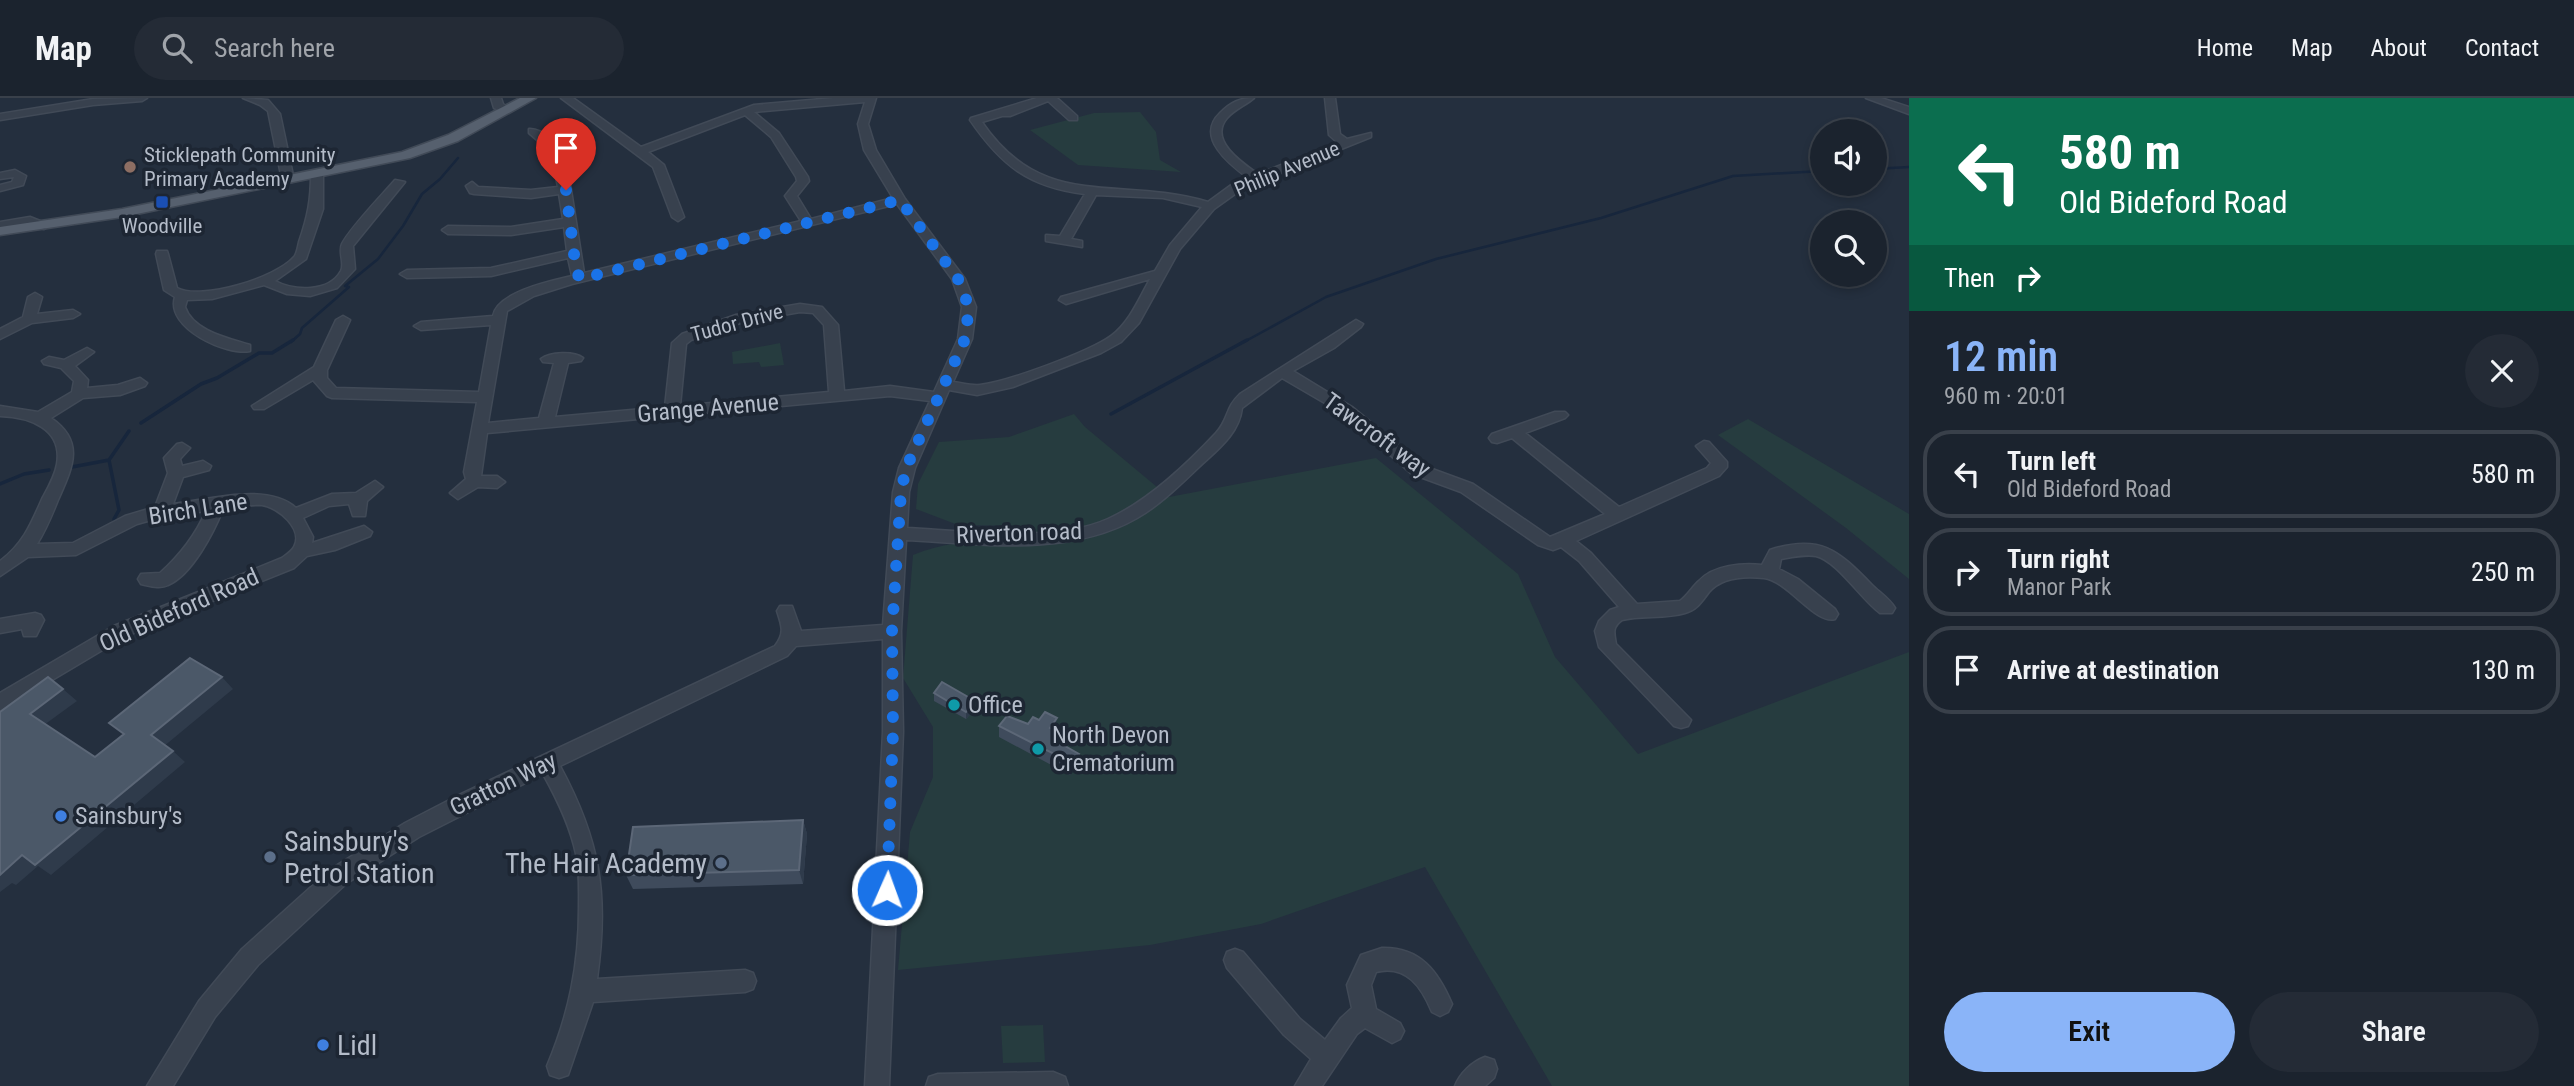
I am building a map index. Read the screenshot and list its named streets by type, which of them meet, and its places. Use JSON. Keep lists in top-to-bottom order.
{
  "streets": {
    "street": [
      "Philip Avenue",
      "Tudor Drive",
      "Grange Avenue",
      "Tawcroft way",
      "Birch Lane",
      "Riverton road",
      "Old Bideford Road",
      "Gratton Way"
    ]
  },
  "crossings": [
    ["Philip Avenue", "Grange Avenue"],
    ["Tudor Drive", "Grange Avenue"],
    ["Tawcroft way", "Riverton road"]
  ],
  "places": {
    "other": [
      "Sticklepath Community Primary Academy",
      "Office",
      "North Devon Crematorium",
      "Sainsbury's",
      "Sainsbury's Petrol Station",
      "The Hair Academy",
      "Lidl"
    ],
    "transit": ["Woodville"]
  },
  "page": {
    "header": "Map",
    "search": "Search here",
    "nav": [
      "Home",
      "Map",
      "About",
      "Contact"
    ],
    "turn": ["580 m", "Old Bideford Road"],
    "then": "Then",
    "heading": ["12 min", "960 m · 20:01"],
    "list": [
      {
        "name": "Turn left",
        "note": "Old Bideford Road",
        "value": "580 m"
      },
      {
        "name": "Turn right",
        "note": "Manor Park",
        "value": "250 m"
      },
      {
        "name": "Arrive at destination",
        "value": "130 m"
      }
    ],
    "buttons": ["Exit", "Share"]
  }
}
